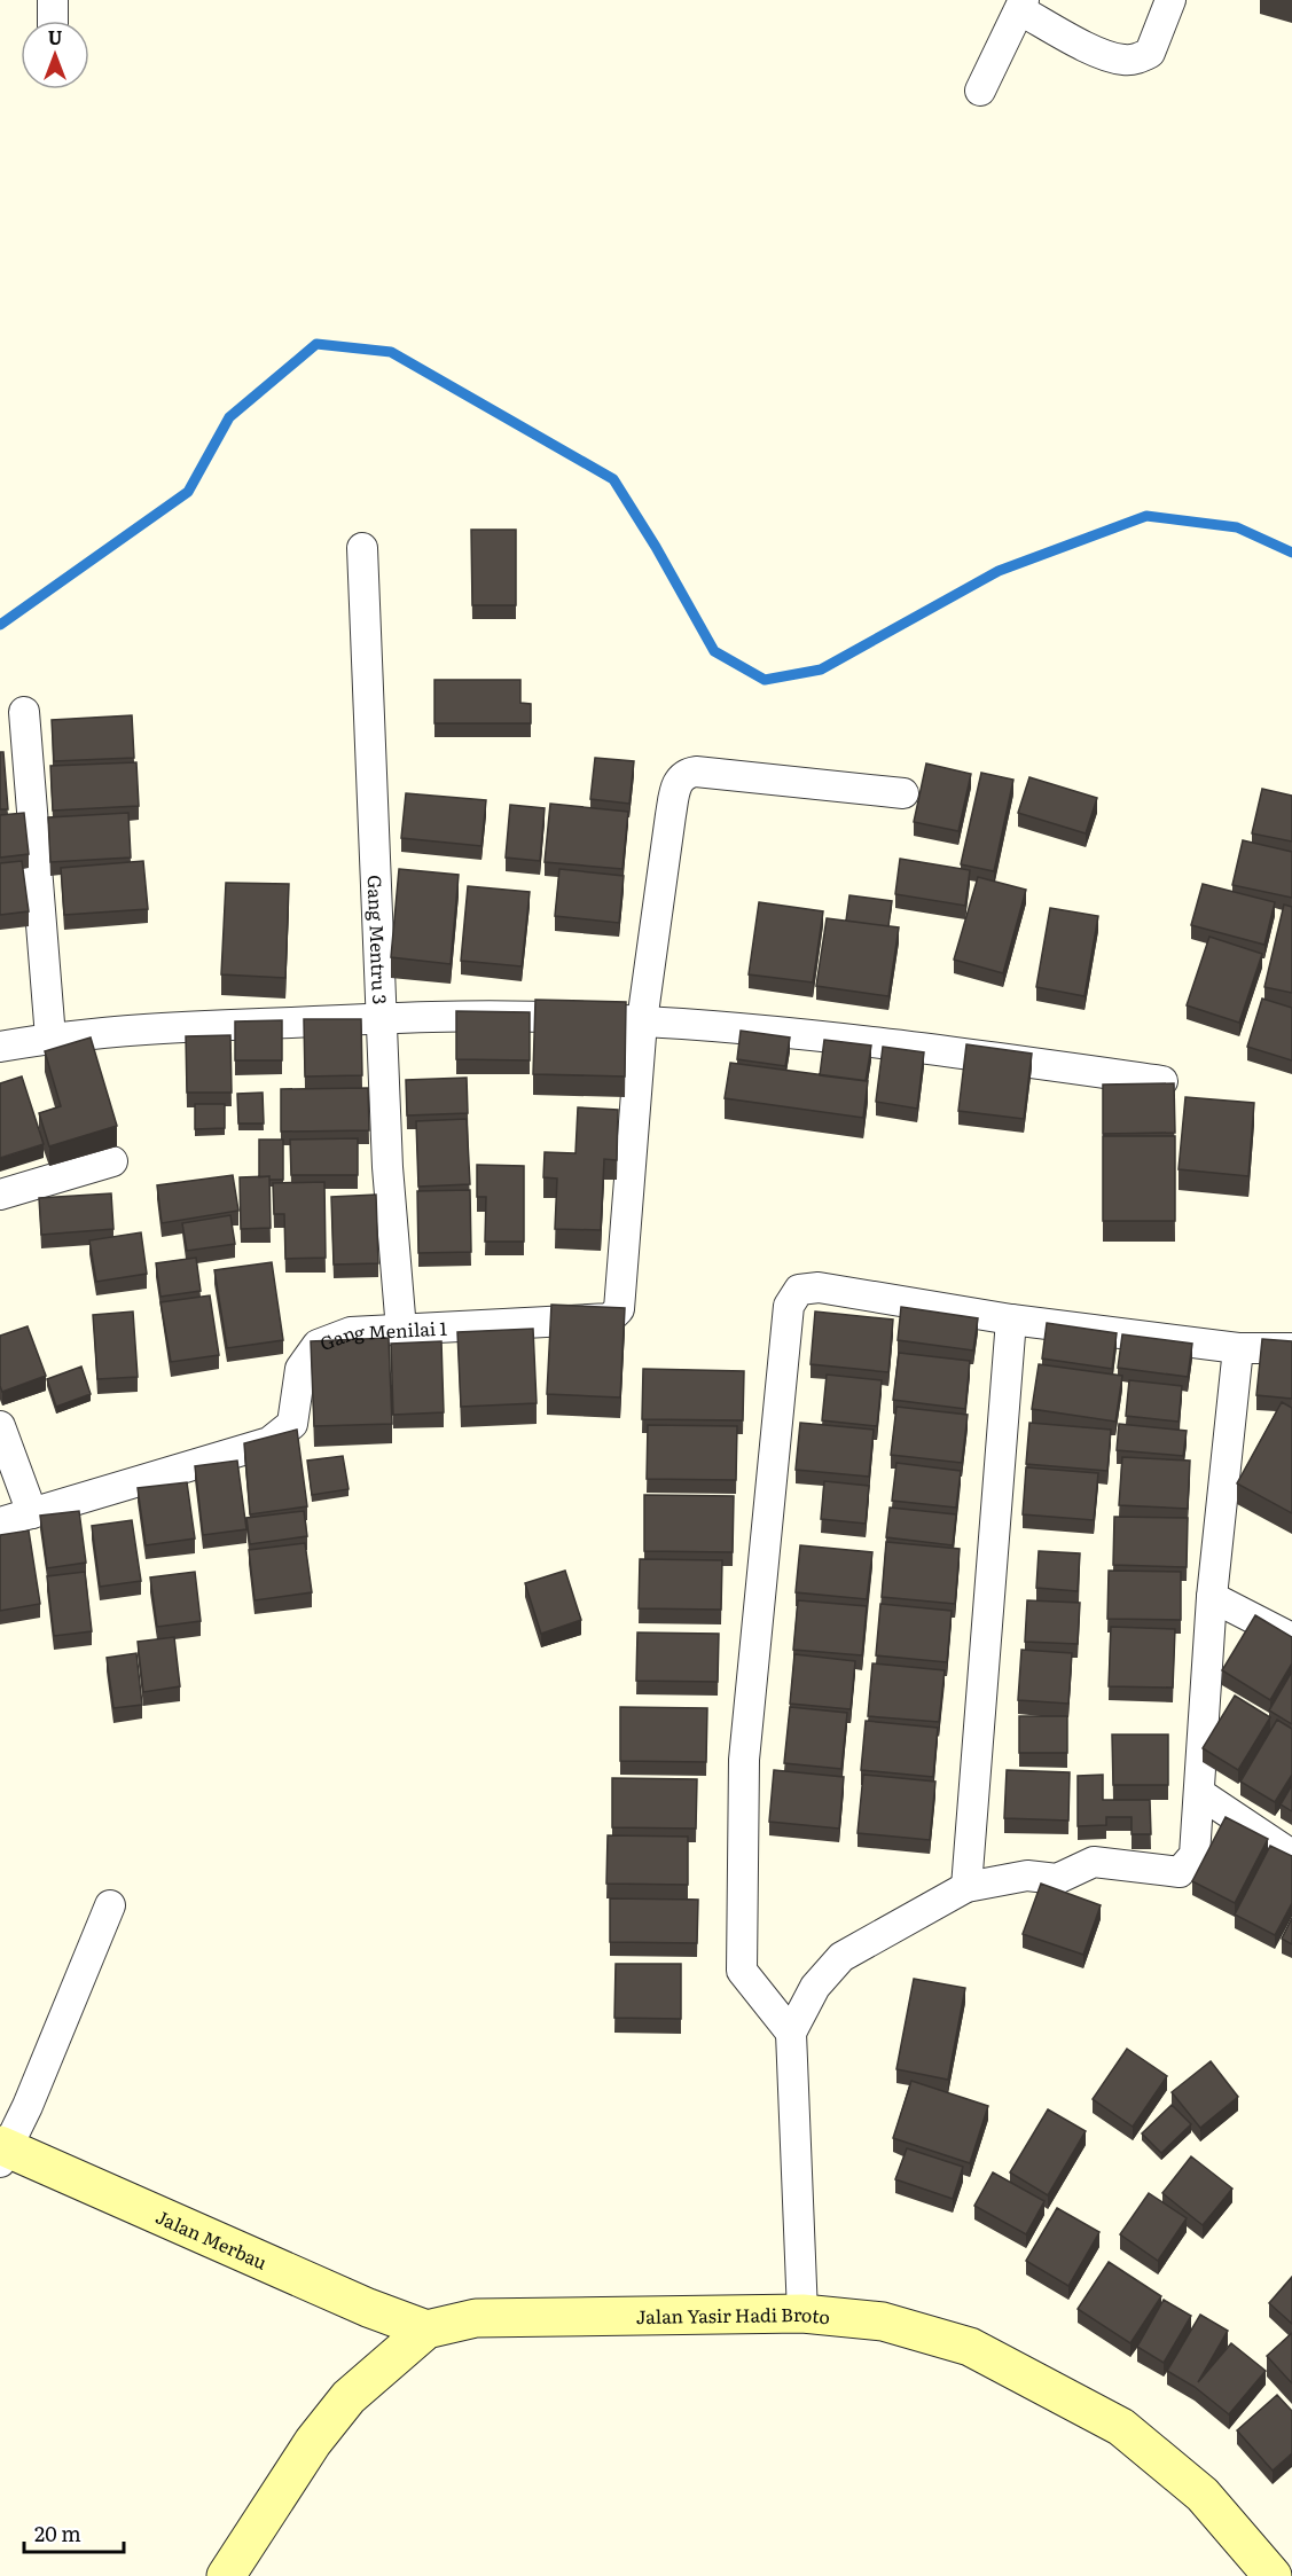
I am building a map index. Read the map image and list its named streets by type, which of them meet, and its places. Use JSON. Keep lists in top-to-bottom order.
{
  "streets": {
    "street": [
      "Gang Mentru 3",
      "Gang Menilai 1",
      "Jalan Merbau",
      "Jalan Yasir Hadi Broto"
    ]
  },
  "crossings": [
    ["Gang Mentru 3", "Gang Menilai 1"],
    ["Jalan Merbau", "Jalan Yasir Hadi Broto"]
  ],
  "scale_bar": "20 m",
  "north": "top"
}
